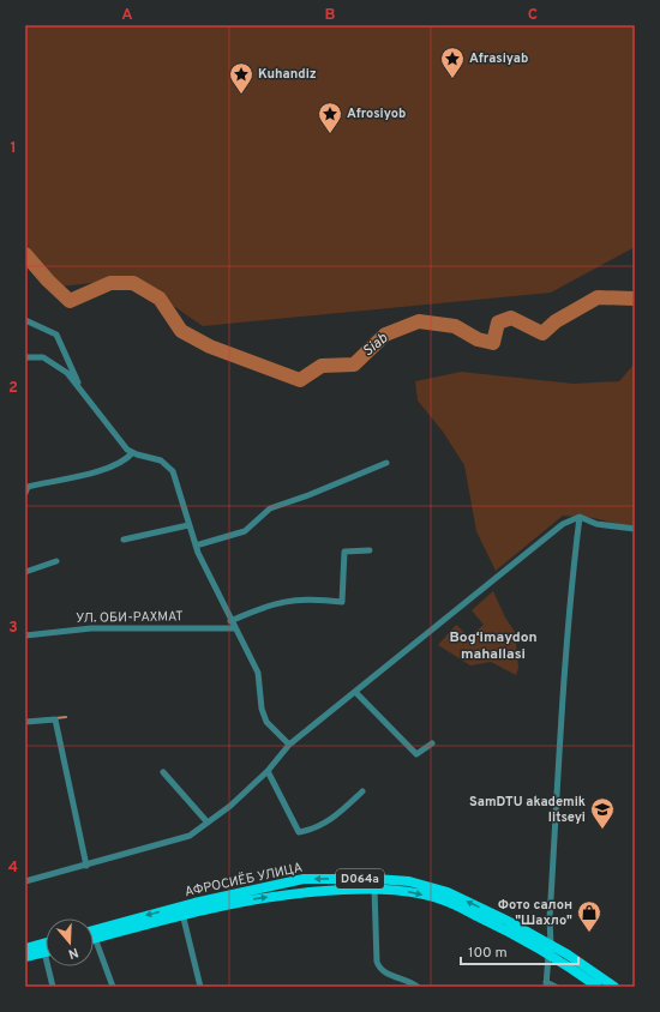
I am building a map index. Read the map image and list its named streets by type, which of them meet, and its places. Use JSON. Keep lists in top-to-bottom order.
{
  "streets": {
    "main road": ["D064a", "АФРОСИЁБ УЛИЦА"],
    "street": ["УЛ. ОБИ-РАХМАТ"]
  },
  "districts": ["Bog‘imaydon mahallasi"],
  "water": ["Siab"],
  "places": {
    "place": ["Afrasiyab", "Kuhandiz", "Afrosiyob"],
    "school or university": ["SamDTU akademik litseyi"],
    "shop": ["Фото салон \"Шахло\""]
  },
  "scale_bar": "100 m",
  "north": "bottom",
  "grid": {
    "columns": ["A", "B", "C"],
    "rows": [
      "1",
      "2",
      "3",
      "4"
    ]
  }
}
